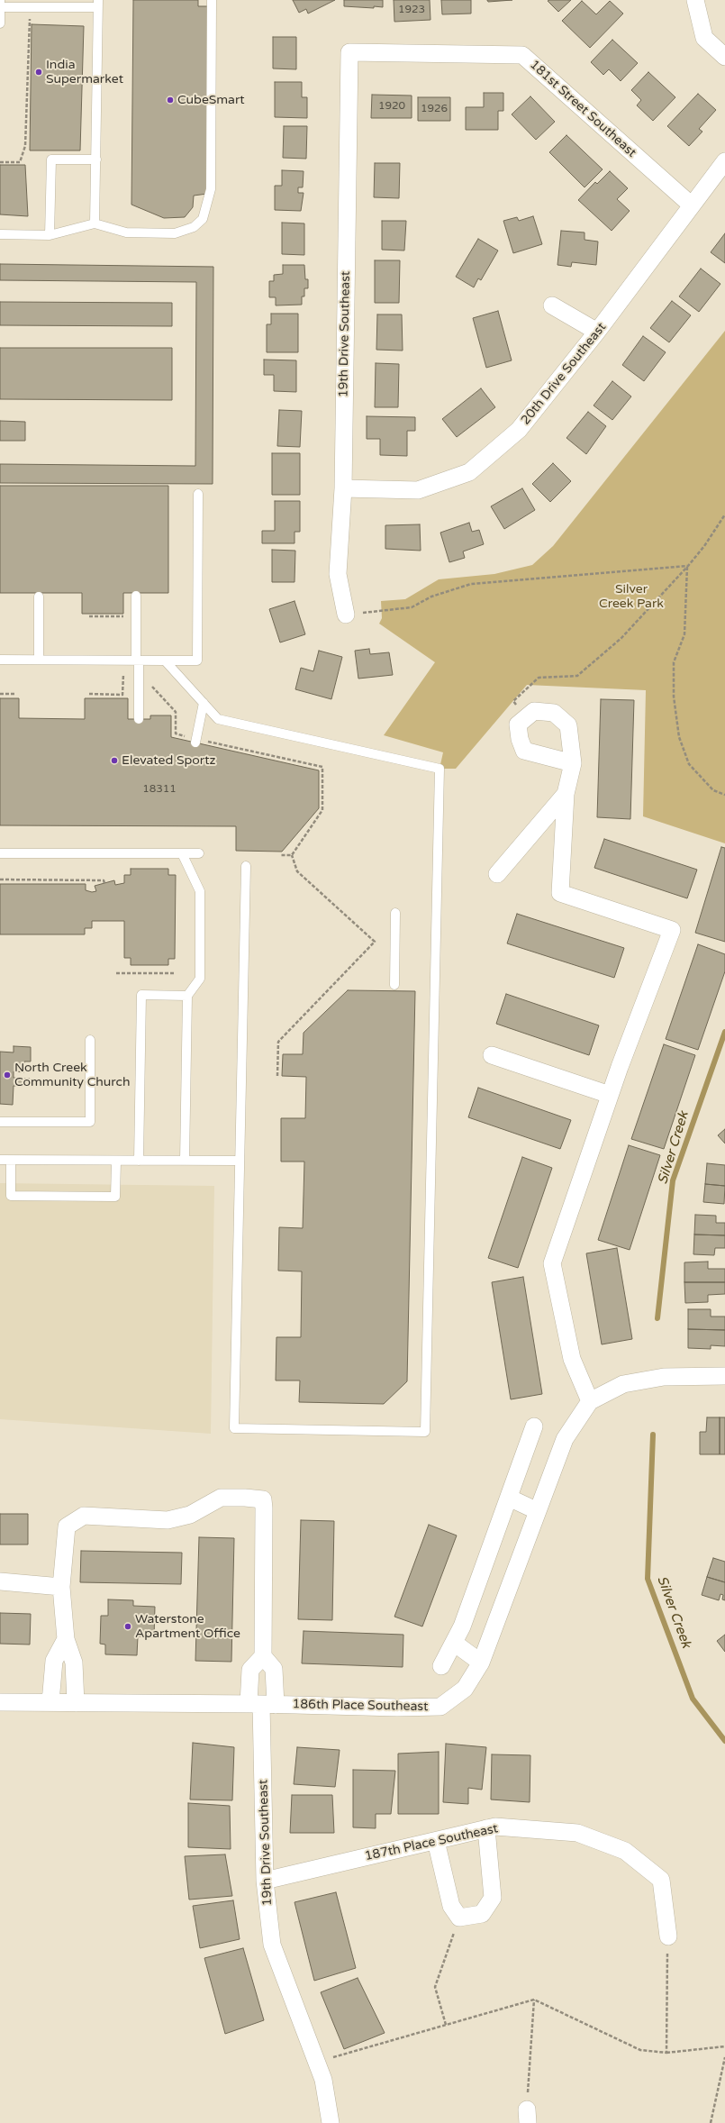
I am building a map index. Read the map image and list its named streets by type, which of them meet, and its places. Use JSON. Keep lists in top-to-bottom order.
{
  "streets": {
    "street": [
      "181st Street Southeast",
      "19th Drive Southeast",
      "20th Drive Southeast",
      "186th Place Southeast",
      "187th Place Southeast"
    ]
  },
  "crossings": [
    ["181st Street Southeast", "19th Drive Southeast"],
    ["181st Street Southeast", "20th Drive Southeast"],
    ["19th Drive Southeast", "20th Drive Southeast"],
    ["19th Drive Southeast", "186th Place Southeast"],
    ["19th Drive Southeast", "187th Place Southeast"]
  ],
  "water": ["Silver Creek"],
  "parks": ["Silver Creek Park"],
  "places": [
    "India Supermarket",
    "CubeSmart",
    "Elevated Sportz",
    "North Creek Community Church",
    "Waterstone Apartment Office"
  ],
  "house_numbers": [
    "1923",
    "1920",
    "1926",
    "18311"
  ]
}
